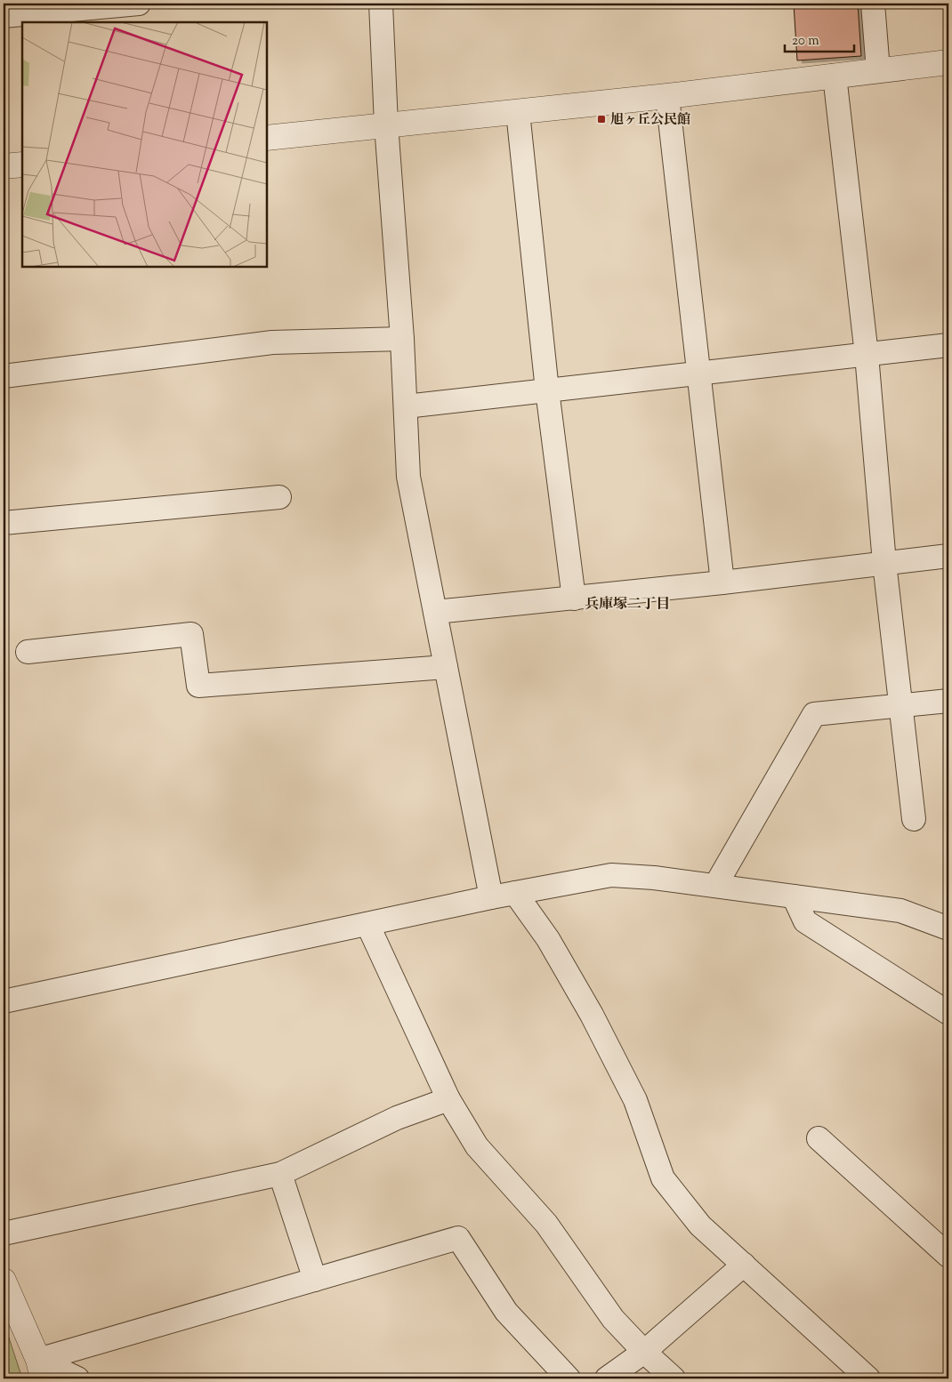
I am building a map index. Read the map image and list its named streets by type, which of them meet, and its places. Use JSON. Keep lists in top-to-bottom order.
{
  "districts": ["兵庫塚二丁目"],
  "places": {
    "transit": ["旭ヶ丘公民館"]
  },
  "scale_bar": "20 m"
}
